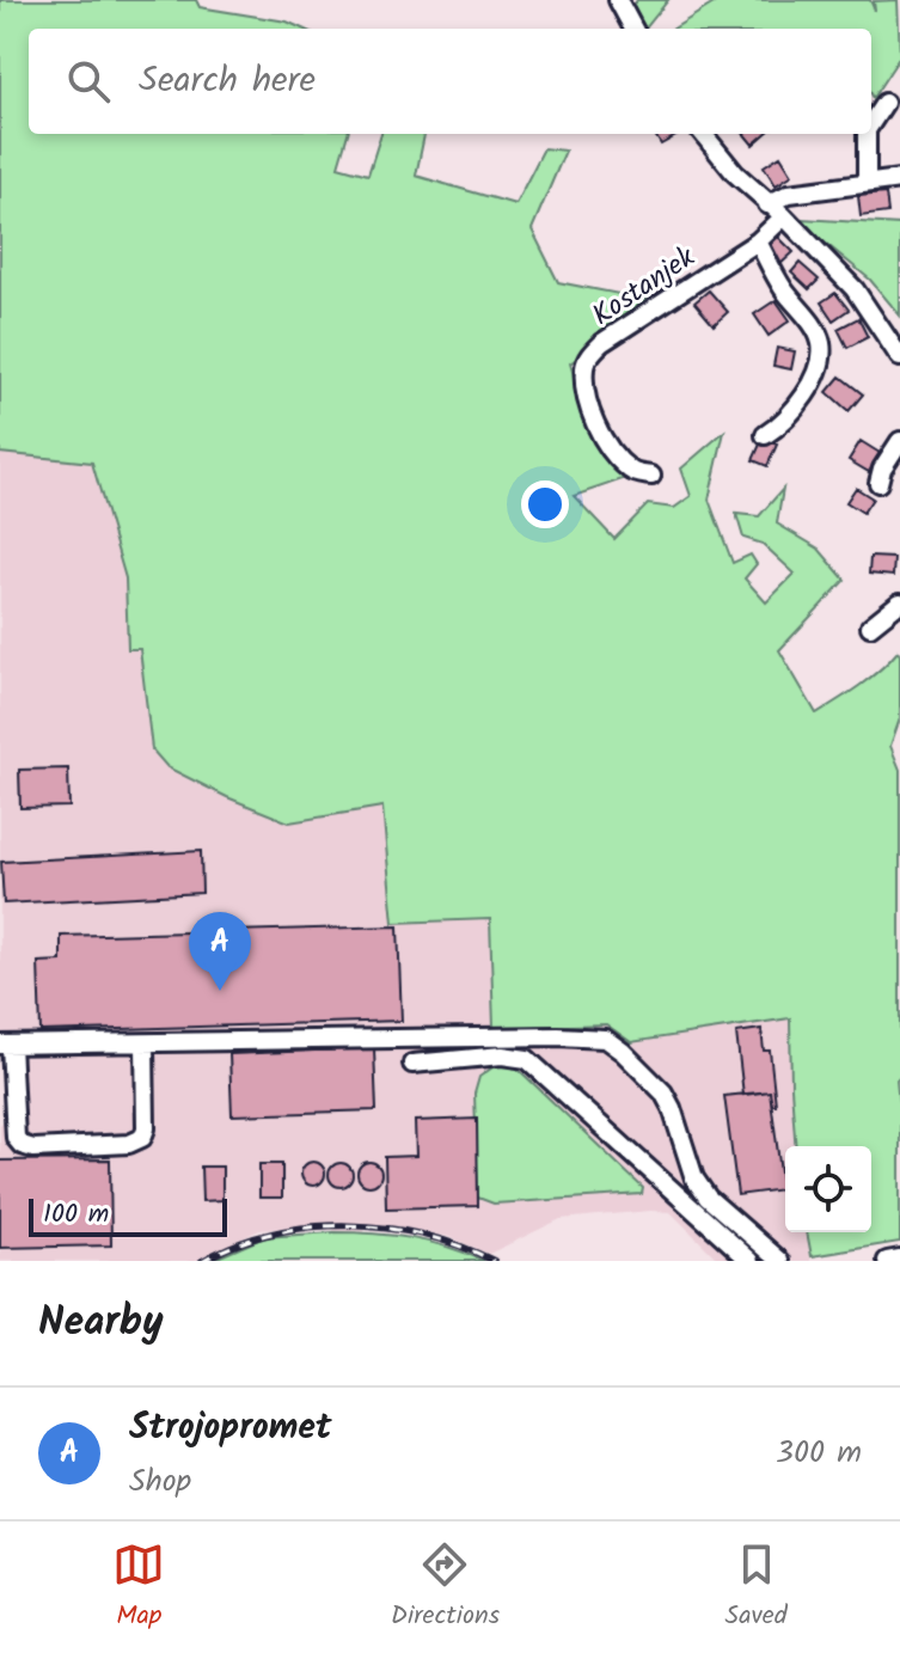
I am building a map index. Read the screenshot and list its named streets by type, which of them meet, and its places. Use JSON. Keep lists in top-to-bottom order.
{
  "streets": {
    "street": ["Kostanjek"]
  },
  "scale_bar": "100 m",
  "page": {
    "search": "Search here",
    "pins": "A",
    "scale": "100 m",
    "heading": "Nearby",
    "list": [
      {
        "mark": "A",
        "name": "Strojopromet",
        "note": "Shop",
        "value": "300 m"
      }
    ],
    "nav": ["Map", "Directions", "Saved"]
  }
}
